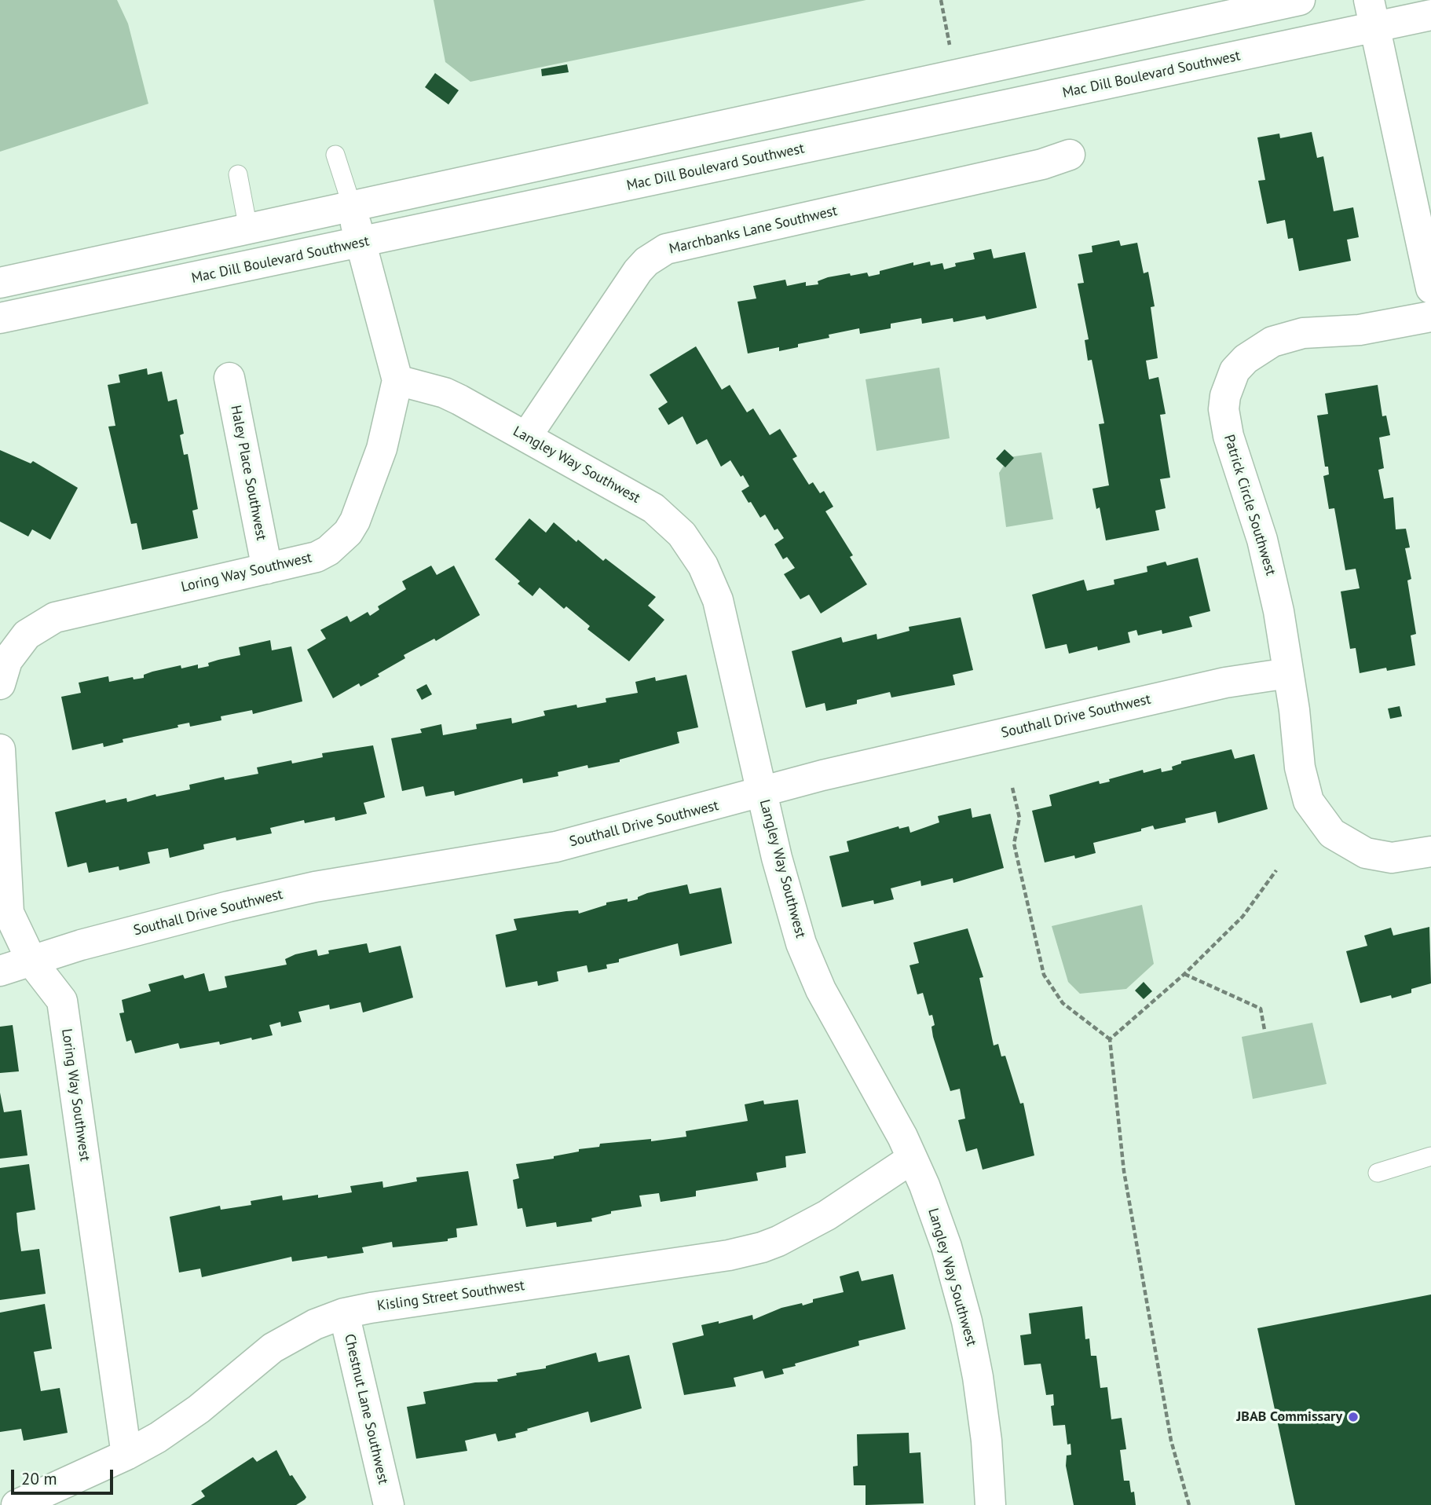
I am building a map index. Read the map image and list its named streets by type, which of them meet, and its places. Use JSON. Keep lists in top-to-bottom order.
{
  "streets": {
    "street": [
      "Mac Dill Boulevard Southwest",
      "Marchbanks Lane Southwest",
      "Langley Way Southwest",
      "Haley Place Southwest",
      "Patrick Circle Southwest",
      "Loring Way Southwest",
      "Southall Drive Southwest",
      "Kisling Street Southwest",
      "Chestnut Lane Southwest"
    ]
  },
  "crossings": [
    ["Mac Dill Boulevard Southwest", "Loring Way Southwest"],
    ["Marchbanks Lane Southwest", "Langley Way Southwest"],
    ["Langley Way Southwest", "Loring Way Southwest"],
    ["Langley Way Southwest", "Southall Drive Southwest"],
    ["Langley Way Southwest", "Kisling Street Southwest"],
    ["Haley Place Southwest", "Loring Way Southwest"],
    ["Patrick Circle Southwest", "Southall Drive Southwest"],
    ["Loring Way Southwest", "Southall Drive Southwest"],
    ["Loring Way Southwest", "Kisling Street Southwest"],
    ["Kisling Street Southwest", "Chestnut Lane Southwest"]
  ],
  "places": ["JBAB Commissary"],
  "scale_bar": "20 m"
}
